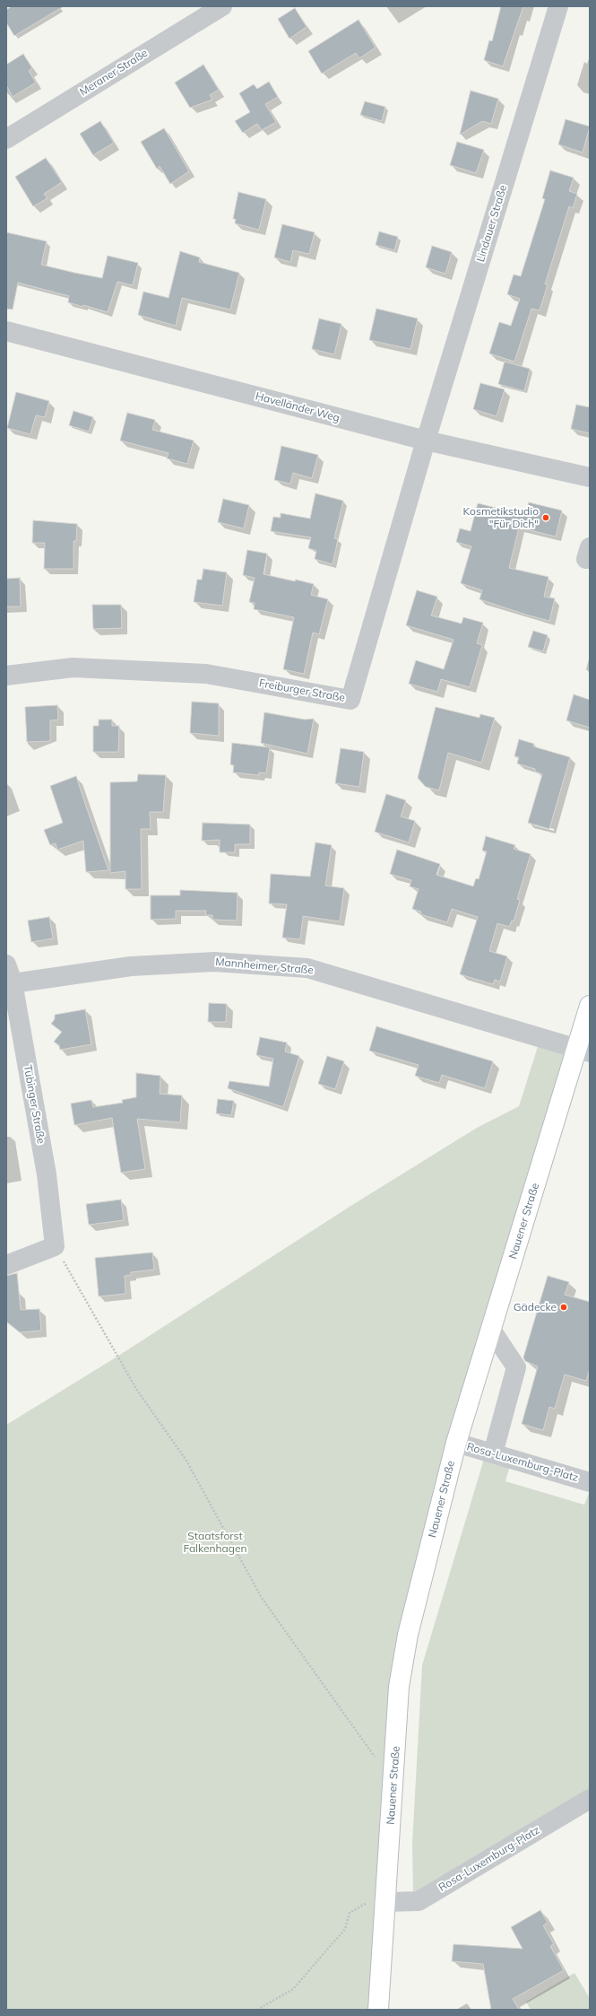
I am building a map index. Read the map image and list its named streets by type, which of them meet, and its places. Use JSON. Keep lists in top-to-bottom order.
{
  "streets": {
    "main road": ["Nauener Straße"],
    "street": [
      "Meraner Straße",
      "Lindauer Straße",
      "Havelländer Weg",
      "Freiburger Straße",
      "Mannheimer Straße",
      "Tübinger Straße",
      "Rosa-Luxemburg-Platz"
    ]
  },
  "crossings": [
    ["Lindauer Straße", "Havelländer Weg"],
    ["Lindauer Straße", "Freiburger Straße"],
    ["Havelländer Weg", "Freiburger Straße"],
    ["Mannheimer Straße", "Tübinger Straße"],
    ["Mannheimer Straße", "Nauener Straße"],
    ["Nauener Straße", "Rosa-Luxemburg-Platz"]
  ],
  "parks": ["Staatsforst Falkenhagen"],
  "places": ["Kosmetikstudio \"Für Dich\"", "Gädecke"]
}
